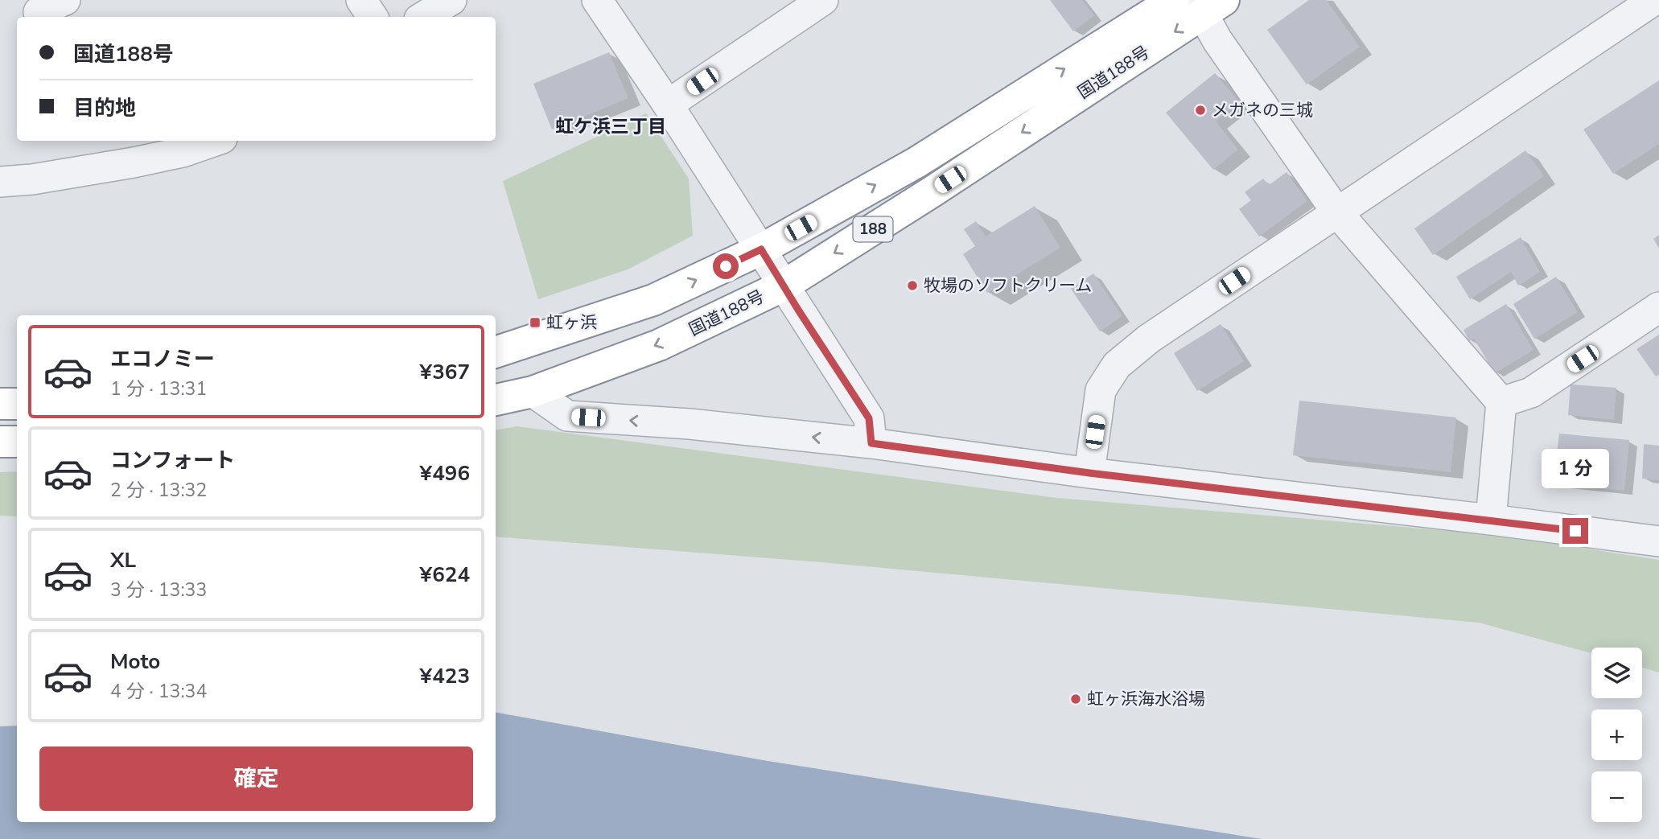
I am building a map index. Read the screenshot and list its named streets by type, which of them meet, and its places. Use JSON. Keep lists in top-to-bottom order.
{
  "streets": {
    "highway": ["国道188号", "188"]
  },
  "districts": ["虹ケ浜三丁目"],
  "places": {
    "other": ["メガネの三城", "牧場のソフトクリーム", "虹ヶ浜海水浴場"],
    "transit": ["虹ヶ浜"]
  },
  "page": {
    "banner": ["国道188号", "目的地"],
    "list": [
      {
        "name": "エコノミー",
        "note": "1 分 · 13:31",
        "value": "¥367"
      },
      {
        "name": "コンフォート",
        "note": "2 分 · 13:32",
        "value": "¥496"
      },
      {
        "name": "XL",
        "note": "3 分 · 13:33",
        "value": "¥624"
      },
      {
        "name": "Moto",
        "note": "4 分 · 13:34",
        "value": "¥423"
      }
    ],
    "bubble": "1 分",
    "map_buttons": ["+", "−"],
    "buttons": "確定"
  }
}
